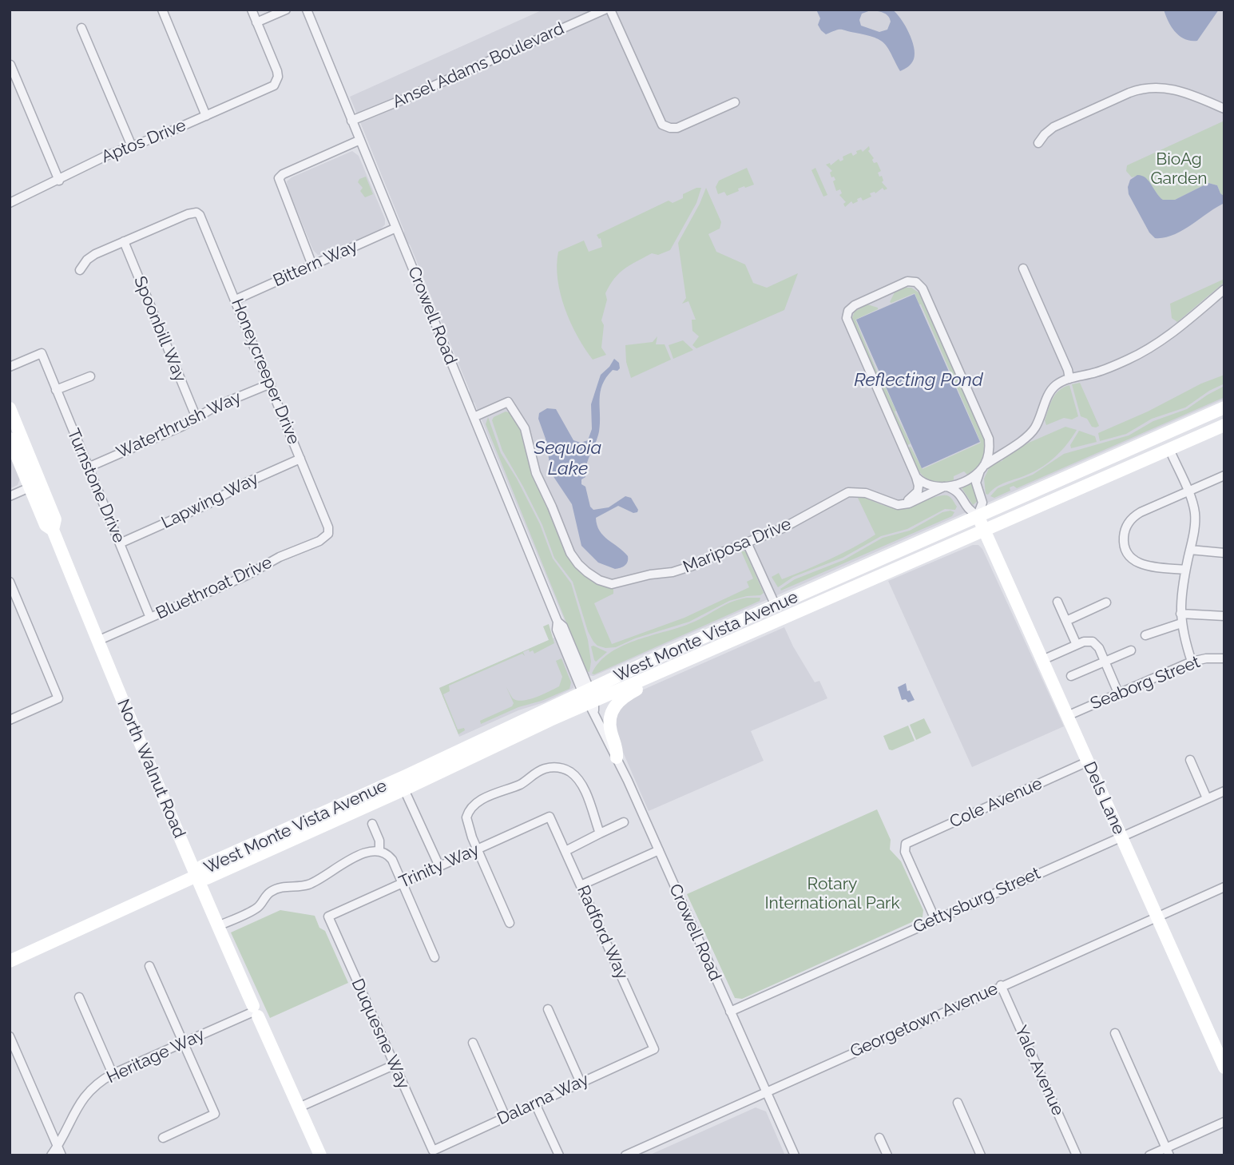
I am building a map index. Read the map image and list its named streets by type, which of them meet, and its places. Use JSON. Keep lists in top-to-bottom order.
{
  "streets": {
    "main road": ["West Monte Vista Avenue", "North Walnut Road", "Dels Lane"],
    "street": [
      "Ansel Adams Boulevard",
      "Aptos Drive",
      "Bittern Way",
      "Crowell Road",
      "Spoonbill Way",
      "Honeycreeper Drive",
      "Waterthrush Way",
      "Turnstone Drive",
      "Lapwing Way",
      "Mariposa Drive",
      "Bluethroat Drive",
      "Seaborg Street",
      "Cole Avenue",
      "Trinity Way",
      "Gettysburg Street",
      "Radford Way",
      "Georgetown Avenue",
      "Duquesne Way",
      "Heritage Way",
      "Yale Avenue",
      "Dalarna Way"
    ]
  },
  "crossings": [
    ["Ansel Adams Boulevard", "Crowell Road"],
    ["Bittern Way", "Crowell Road"],
    ["Bittern Way", "Honeycreeper Drive"],
    ["Crowell Road", "Mariposa Drive"],
    ["Crowell Road", "West Monte Vista Avenue"],
    ["Crowell Road", "Gettysburg Street"],
    ["Crowell Road", "Georgetown Avenue"],
    ["Spoonbill Way", "Honeycreeper Drive"],
    ["Spoonbill Way", "Waterthrush Way"],
    ["Honeycreeper Drive", "Waterthrush Way"],
    ["Honeycreeper Drive", "Lapwing Way"],
    ["Honeycreeper Drive", "Bluethroat Drive"],
    ["Waterthrush Way", "Turnstone Drive"],
    ["Turnstone Drive", "Lapwing Way"],
    ["Turnstone Drive", "Bluethroat Drive"],
    ["Bluethroat Drive", "North Walnut Road"],
    ["West Monte Vista Avenue", "North Walnut Road"],
    ["West Monte Vista Avenue", "Dels Lane"],
    ["Seaborg Street", "Dels Lane"],
    ["North Walnut Road", "Heritage Way"],
    ["Dels Lane", "Cole Avenue"],
    ["Dels Lane", "Gettysburg Street"],
    ["Dels Lane", "Georgetown Avenue"],
    ["Cole Avenue", "Gettysburg Street"],
    ["Trinity Way", "Radford Way"],
    ["Trinity Way", "Duquesne Way"],
    ["Radford Way", "Dalarna Way"],
    ["Georgetown Avenue", "Yale Avenue"],
    ["Duquesne Way", "Dalarna Way"]
  ],
  "water": ["Reflecting Pond", "Sequoia Lake"],
  "parks": ["BioAg Garden", "Rotary International Park"]
}
